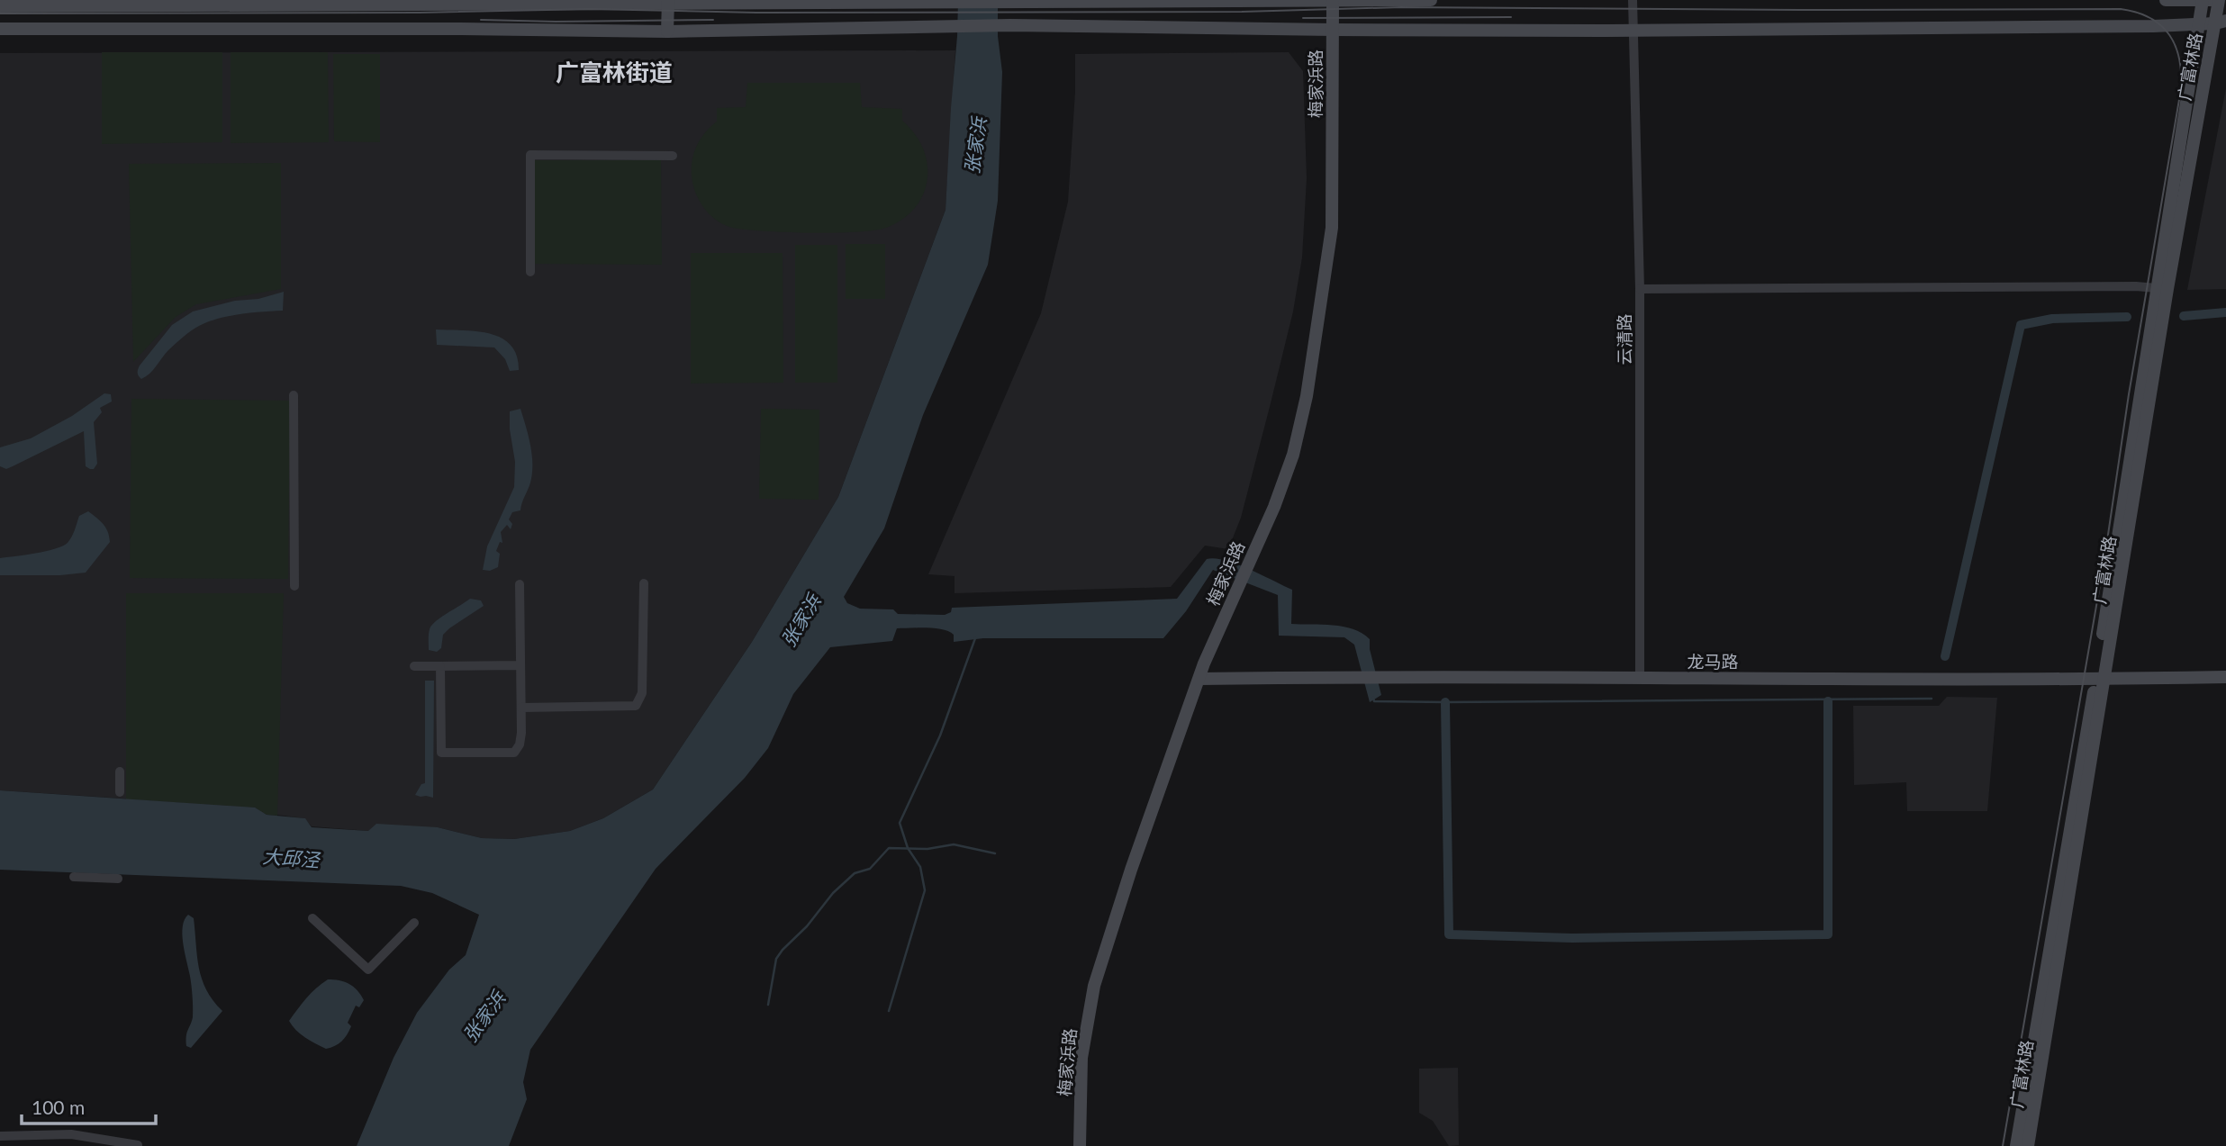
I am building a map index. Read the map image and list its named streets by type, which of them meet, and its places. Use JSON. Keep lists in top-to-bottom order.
{
  "streets": {
    "main road": ["广富林路", "梅家浜路", "龙马路"],
    "street": ["云清路"]
  },
  "crossings": [
    ["广富林路", "龙马路"],
    ["梅家浜路", "龙马路"],
    ["云清路", "龙马路"]
  ],
  "districts": ["广富林街道"],
  "water": ["张家浜", "大邱泾"],
  "scale_bar": "100 m"
}
